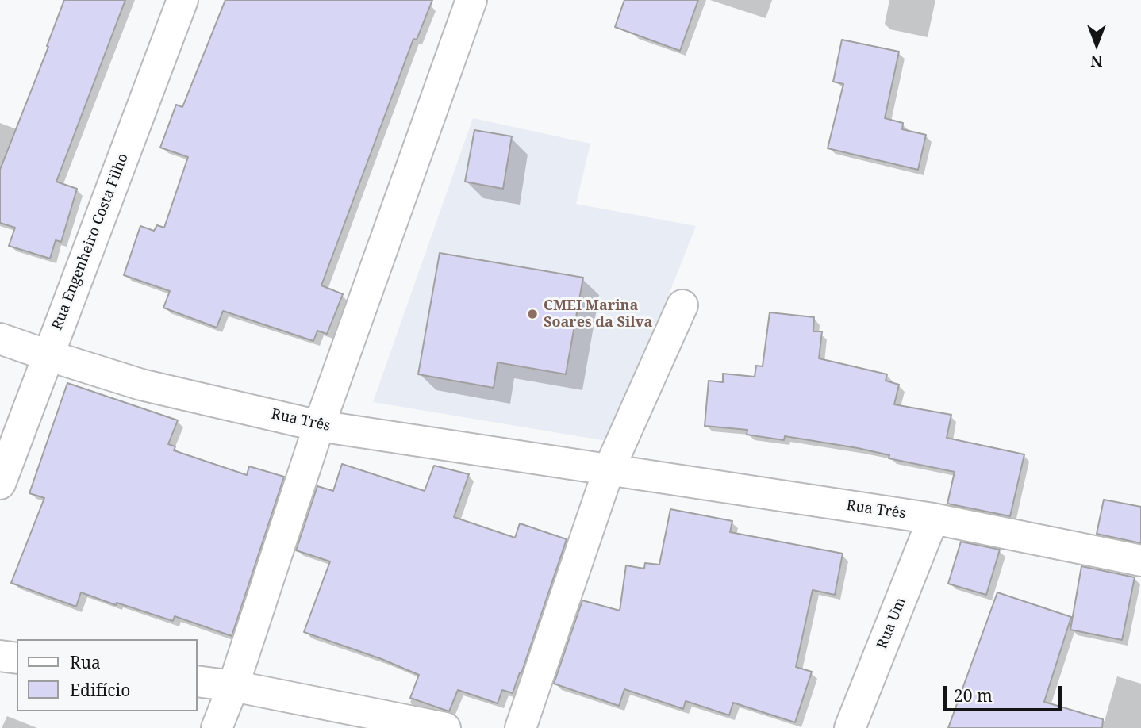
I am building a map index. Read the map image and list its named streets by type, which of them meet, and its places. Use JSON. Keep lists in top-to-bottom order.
{
  "streets": {
    "street": ["Rua Engenheiro Costa Filho", "Rua Três", "Rua Um"]
  },
  "crossings": [
    ["Rua Engenheiro Costa Filho", "Rua Três"],
    ["Rua Três", "Rua Um"]
  ],
  "places": ["CMEI Marina Soares da Silva"],
  "legend": ["Rua", "Edifício"],
  "scale_bar": "20 m",
  "north": "bottom"
}
